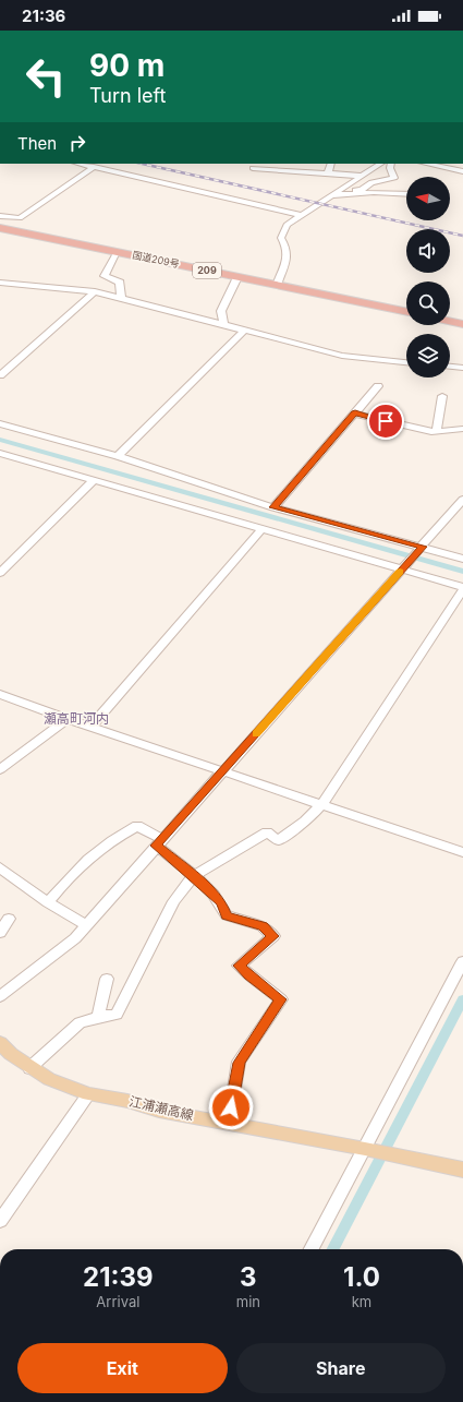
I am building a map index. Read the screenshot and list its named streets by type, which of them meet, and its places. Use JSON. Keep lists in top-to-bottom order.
{
  "streets": {
    "highway": ["国道209号", "209"],
    "main road": ["江浦瀬高線"]
  },
  "districts": ["瀬高町河内"],
  "north": "left",
  "page": {
    "status": "21:36",
    "turn": ["90 m", "Turn left"],
    "then": "Then",
    "eta": [
      "21:39",
      "Arrival",
      "3",
      "min",
      "1.0",
      "km"
    ],
    "buttons": ["Exit", "Share"]
  }
}
